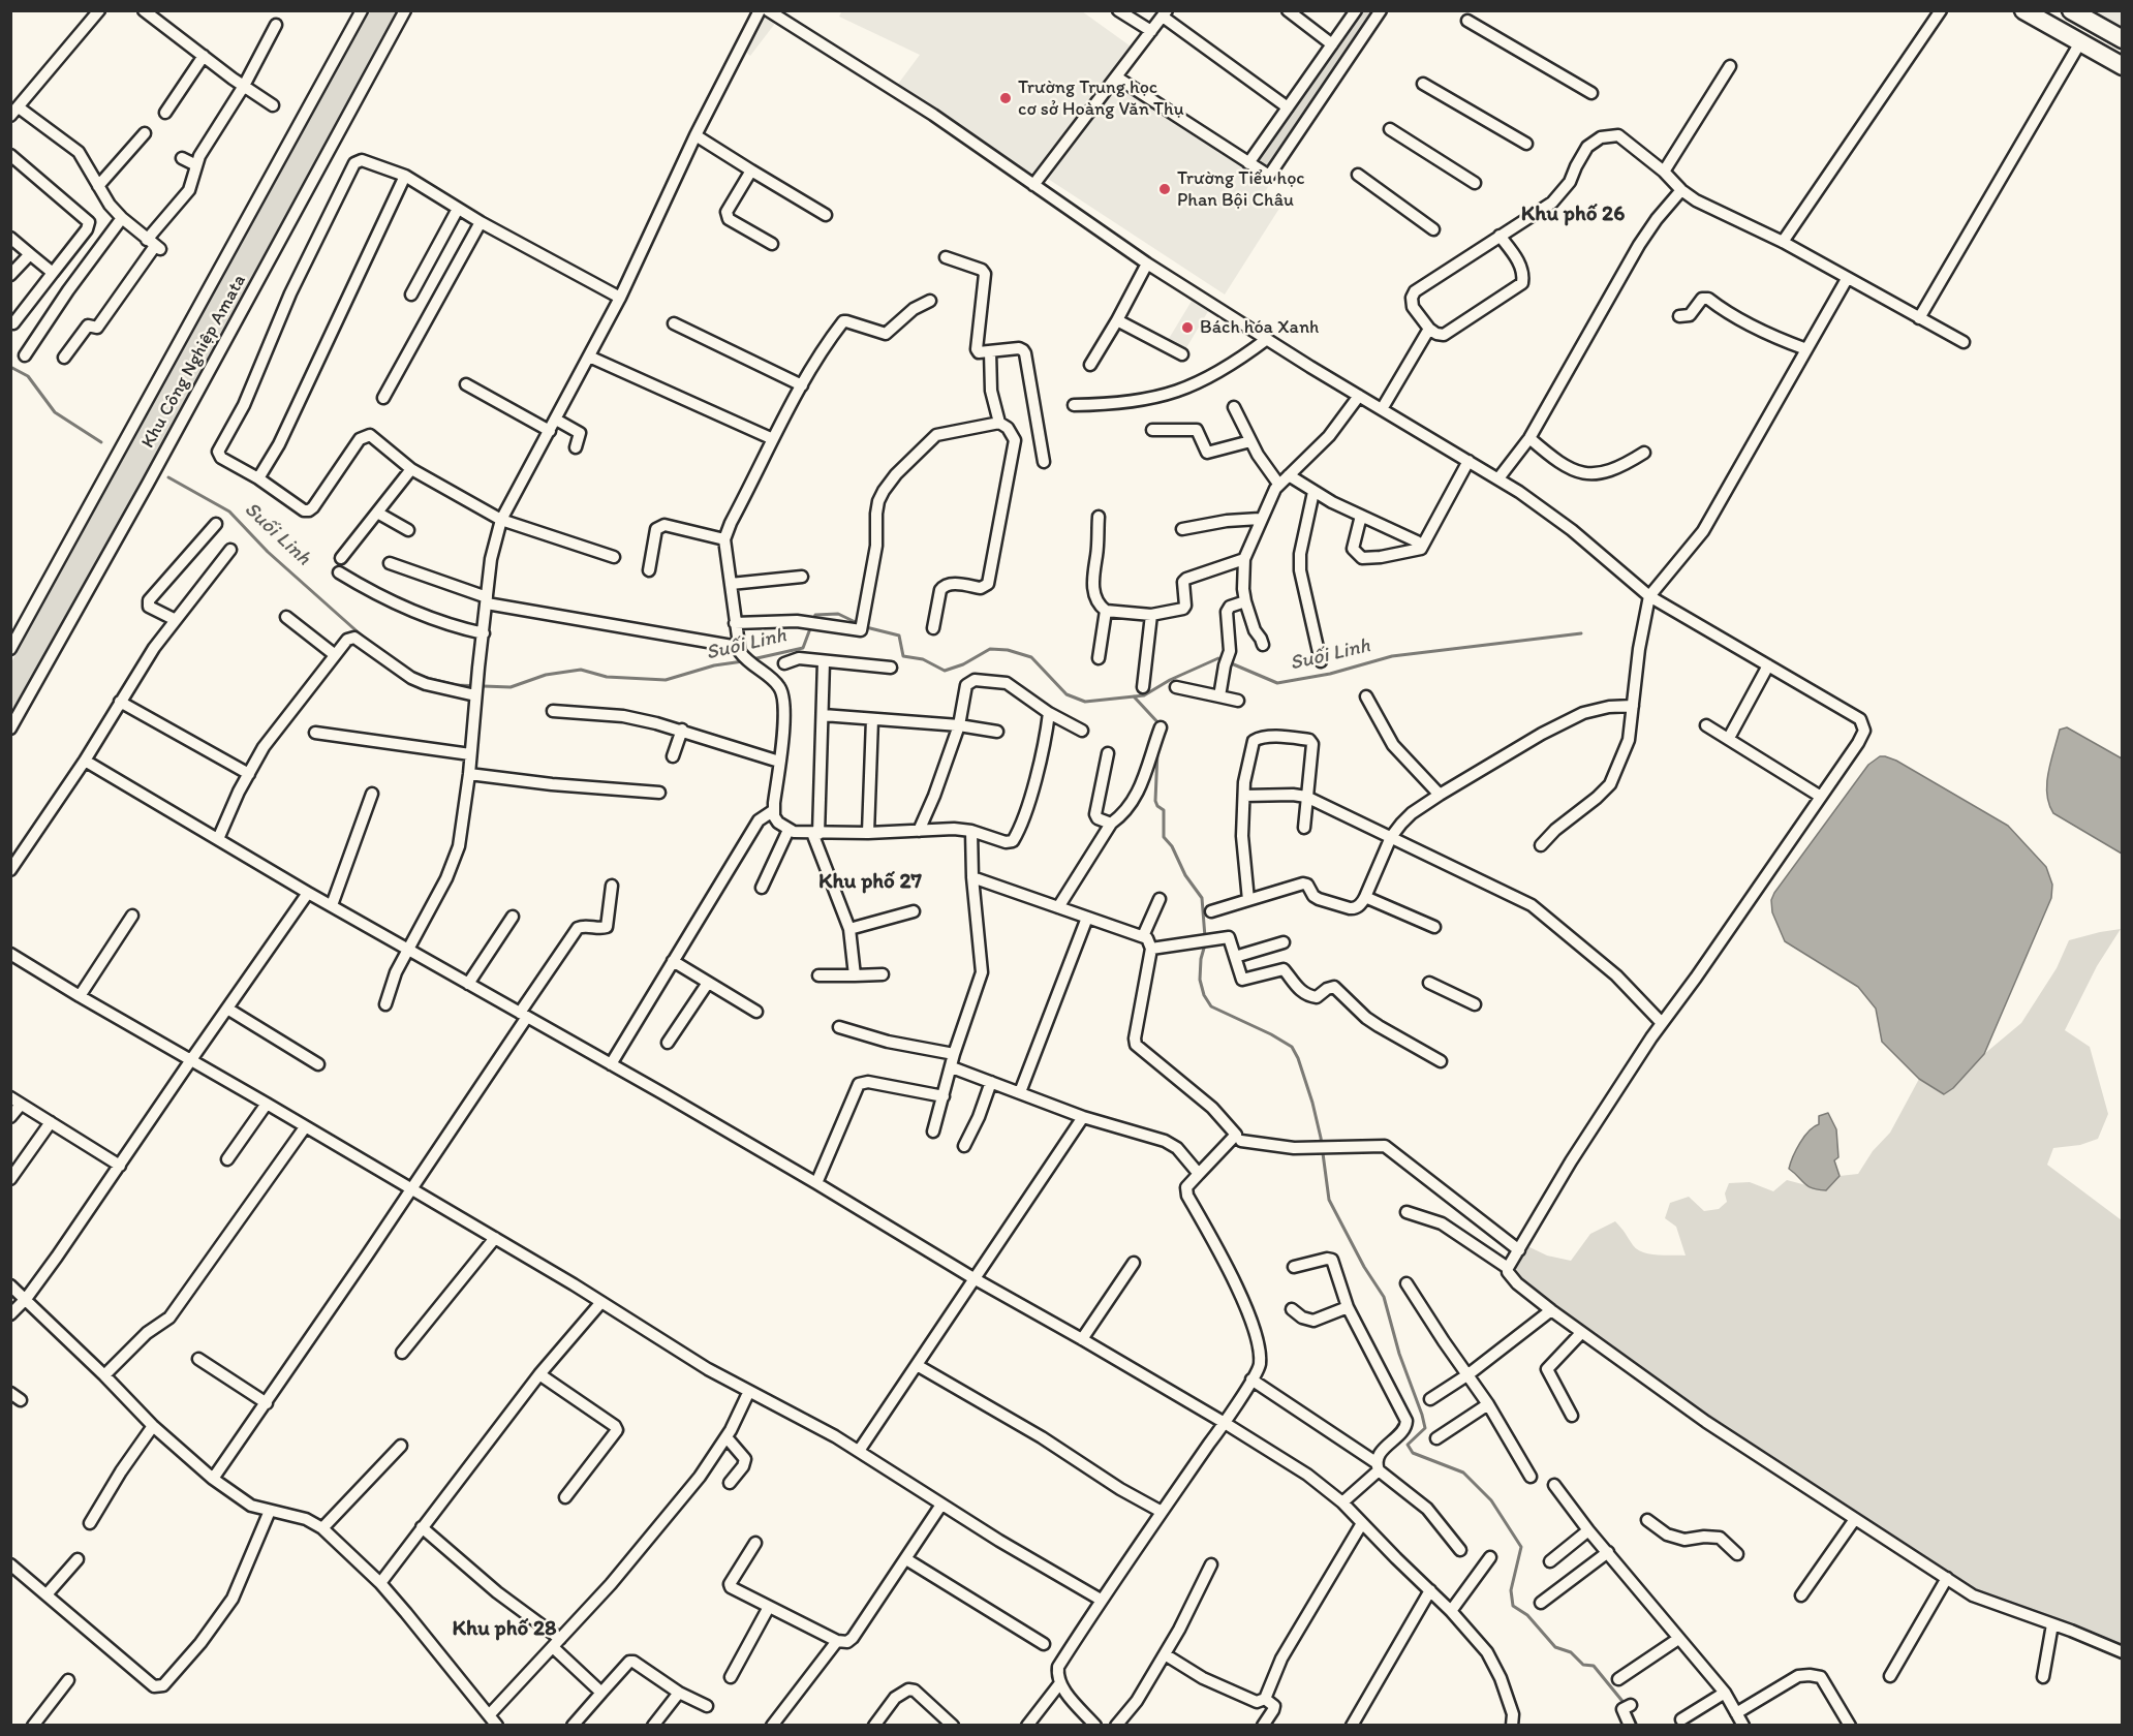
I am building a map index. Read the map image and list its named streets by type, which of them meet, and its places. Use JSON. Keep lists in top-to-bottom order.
{
  "streets": {
    "street": ["Khu Công Nghiệp Amata"]
  },
  "districts": ["Khu phố 26", "Khu phố 27", "Khu phố 28"],
  "water": ["Suối Linh"],
  "places": ["Trường Trung học cơ sở Hoàng Văn Thụ", "Trường Tiểu học Phan Bội Châu", "Bách hóa Xanh"]
}
